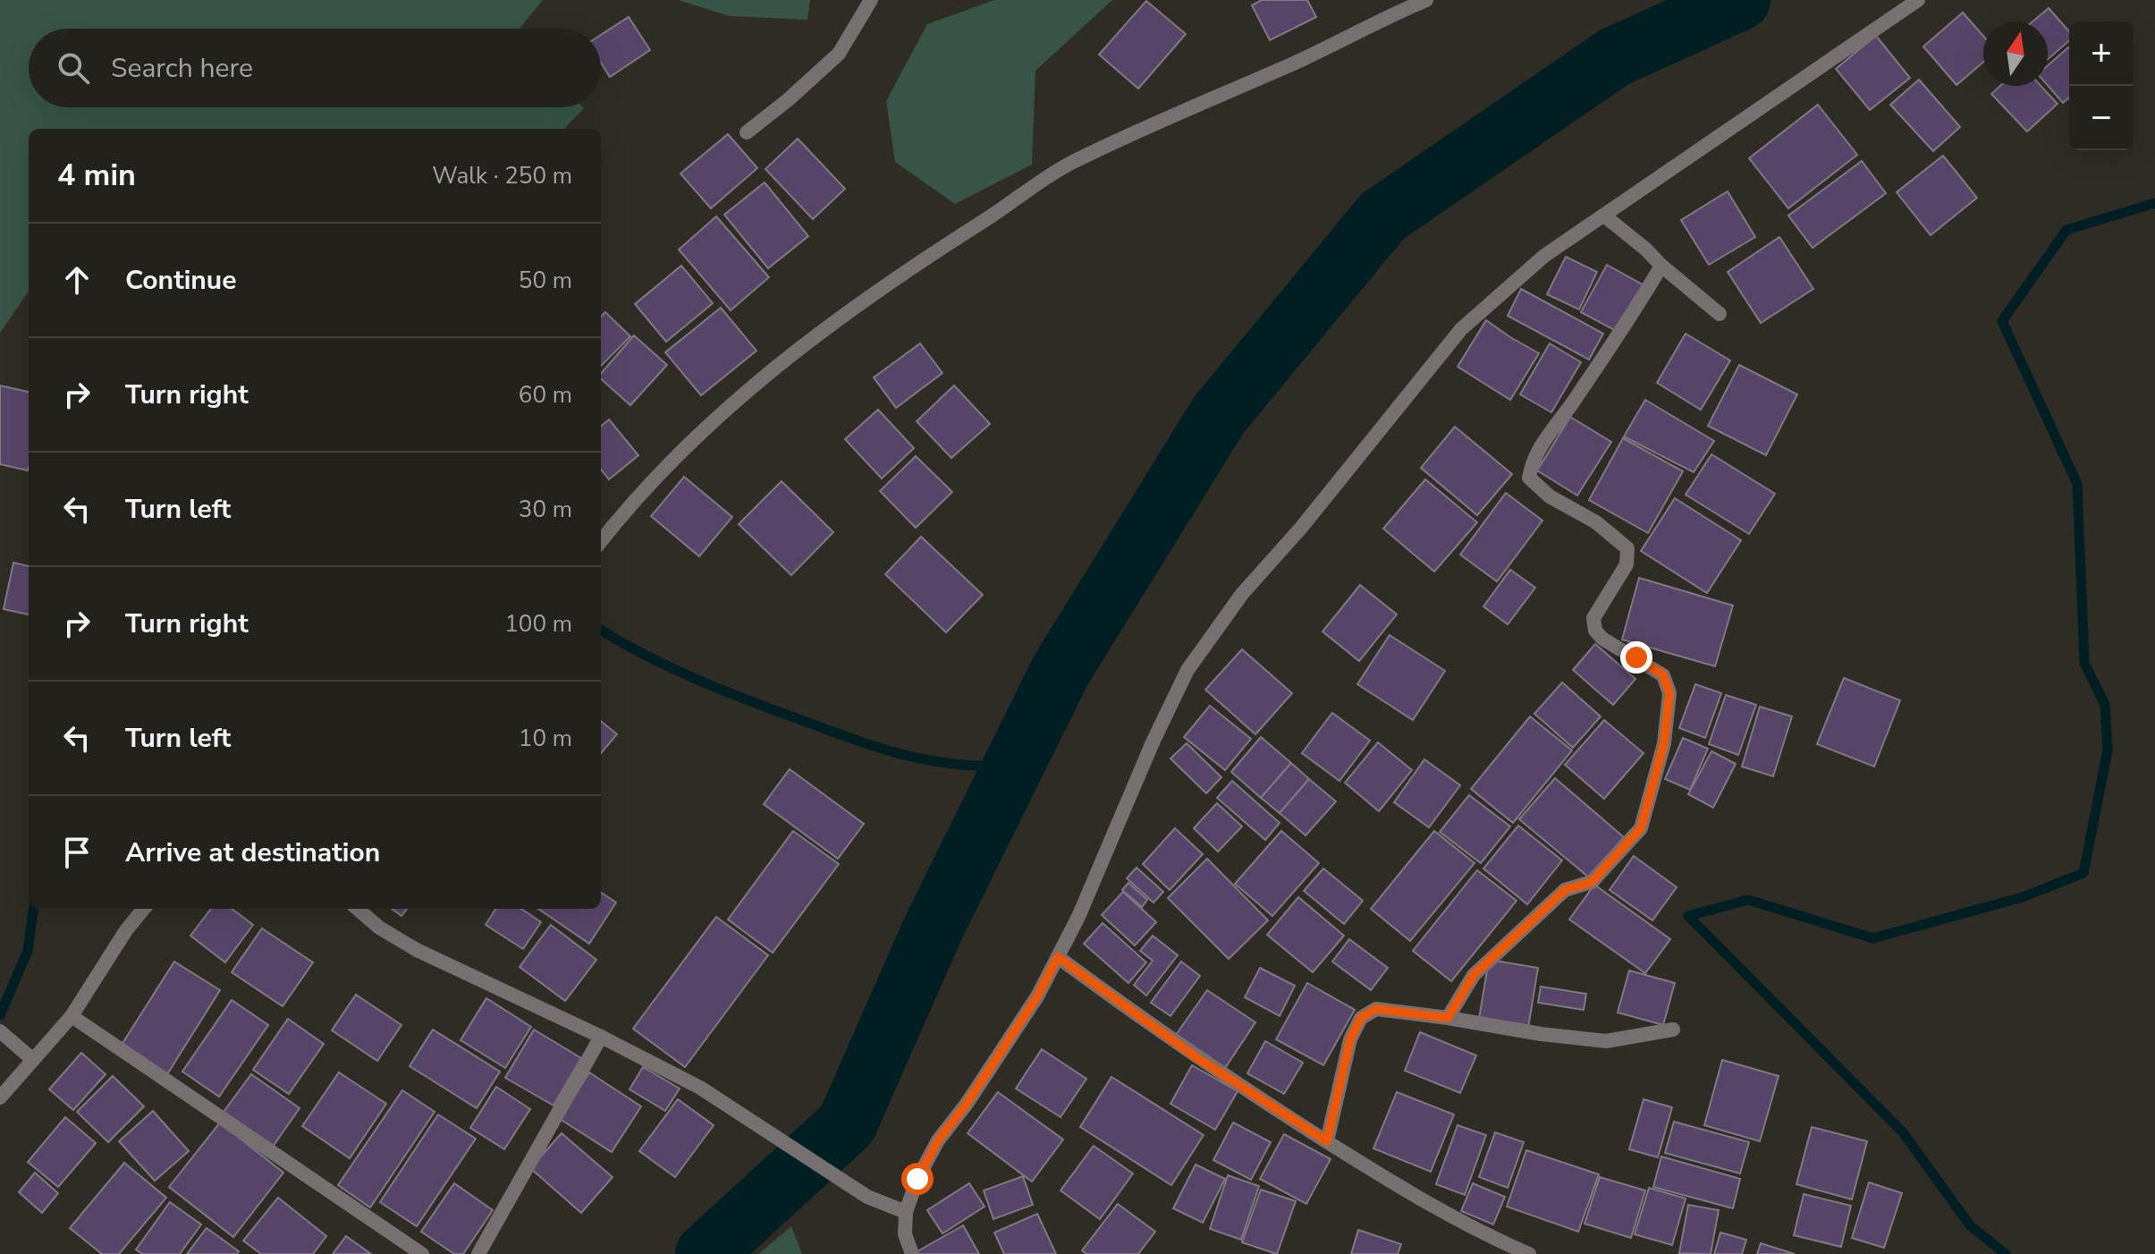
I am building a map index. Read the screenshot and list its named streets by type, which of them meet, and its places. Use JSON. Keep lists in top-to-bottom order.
{
  "north": "top",
  "page": {
    "map_buttons": ["+", "−"],
    "search": "Search here",
    "heading": ["4 min", "Walk · 250 m"],
    "list": [
      ["Continue", "50 m"],
      ["Turn right", "60 m"],
      ["Turn left", "30 m"],
      ["Turn right", "100 m"],
      ["Turn left", "10 m"],
      "Arrive at destination"
    ]
  }
}
